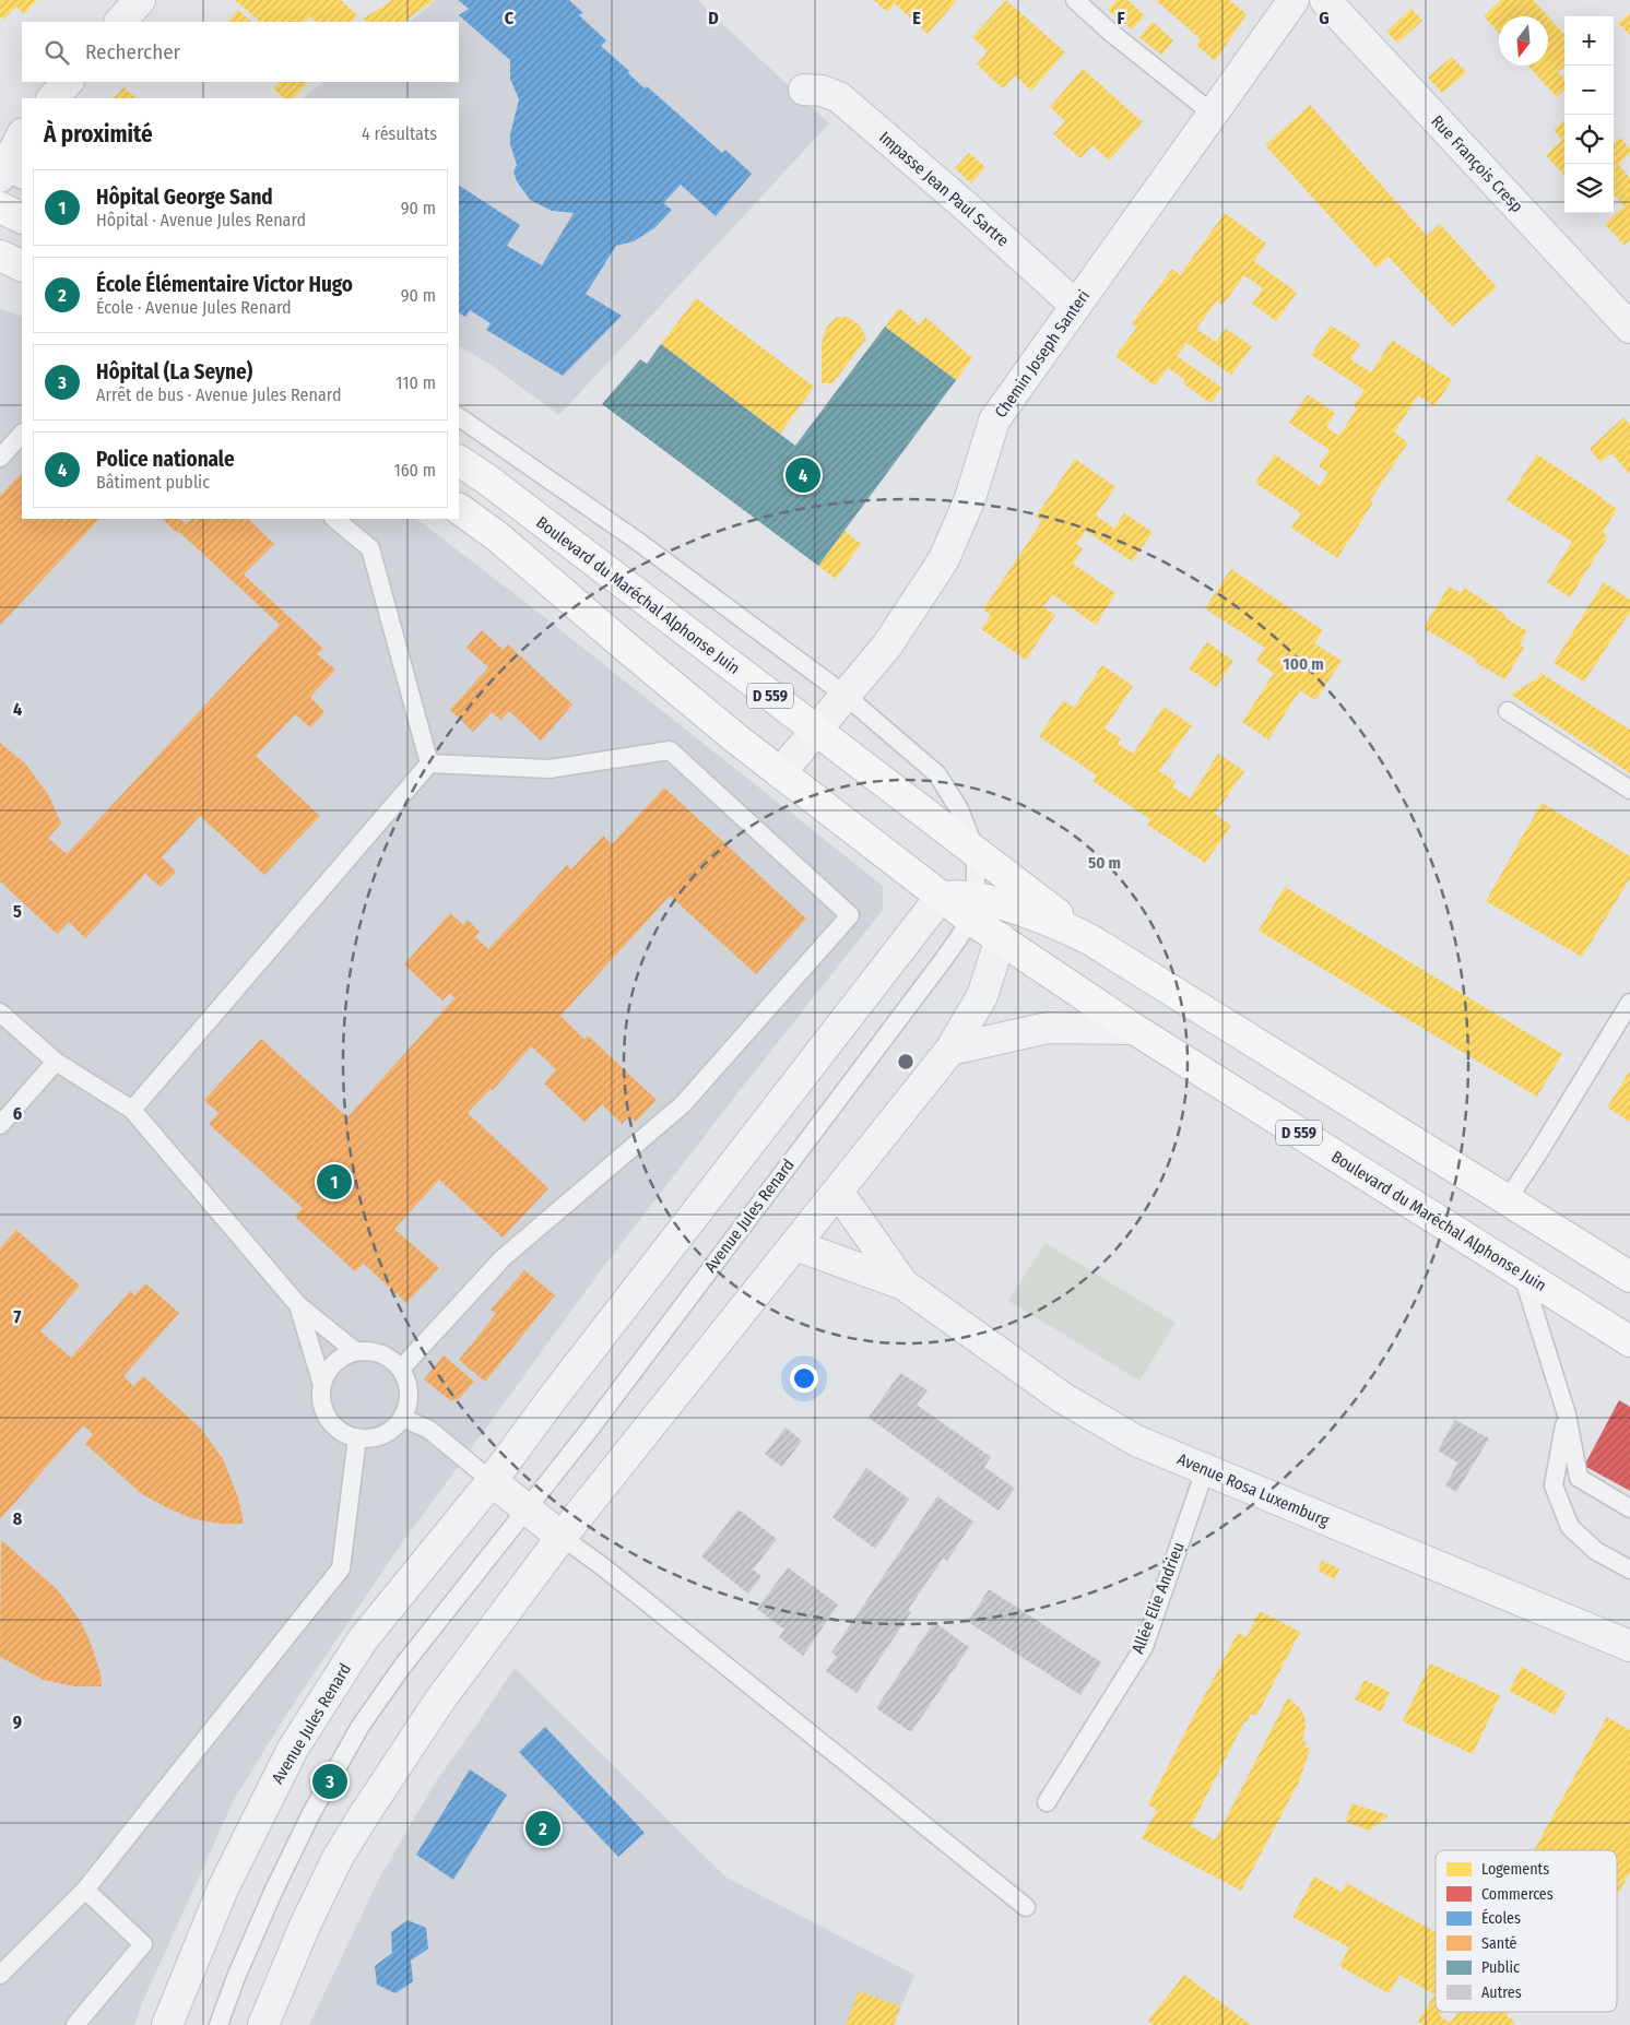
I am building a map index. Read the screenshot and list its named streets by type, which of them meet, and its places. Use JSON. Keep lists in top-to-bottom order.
{
  "streets": {
    "main road": ["Boulevard du Maréchal Alphonse Juin", "D 559"],
    "street": [
      "Rue François Cresp",
      "Impasse Jean Paul Sartre",
      "Chemin Joseph Santeri",
      "Avenue Jules Renard",
      "Avenue Rosa Luxemburg"
    ],
    "lane": ["Allée Elie Andrieu"]
  },
  "crossings": [
    ["Impasse Jean Paul Sartre", "Chemin Joseph Santeri"],
    ["Chemin Joseph Santeri", "Boulevard du Maréchal Alphonse Juin"],
    ["Boulevard du Maréchal Alphonse Juin", "Avenue Jules Renard"],
    ["Avenue Rosa Luxemburg", "Allée Elie Andrieu"]
  ],
  "legend": [
    "Logements",
    "Commerces",
    "Écoles",
    "Santé",
    "Public",
    "Autres"
  ],
  "north": "bottom",
  "page": {
    "map_buttons": ["+", "−"],
    "search": "Rechercher",
    "heading": ["À proximité", "4 résultats"],
    "list": [
      {
        "mark": "1",
        "name": "Hôpital George Sand",
        "note": "Hôpital · Avenue Jules Renard",
        "value": "90 m"
      },
      {
        "mark": "2",
        "name": "École Élémentaire Victor Hugo",
        "note": "École · Avenue Jules Renard",
        "value": "90 m"
      },
      {
        "mark": "3",
        "name": "Hôpital (La Seyne)",
        "note": "Arrêt de bus · Avenue Jules Renard",
        "value": "110 m"
      },
      {
        "mark": "4",
        "name": "Police nationale",
        "note": "Bâtiment public",
        "value": "160 m"
      }
    ],
    "pins": [
      "4",
      "1",
      "3",
      "2"
    ]
  },
  "grid": {
    "columns": [
      "C",
      "D",
      "E",
      "F",
      "G"
    ],
    "rows": [
      "4",
      "5",
      "6",
      "7",
      "8",
      "9"
    ]
  },
  "rings": ["100 m", "50 m"]
}
